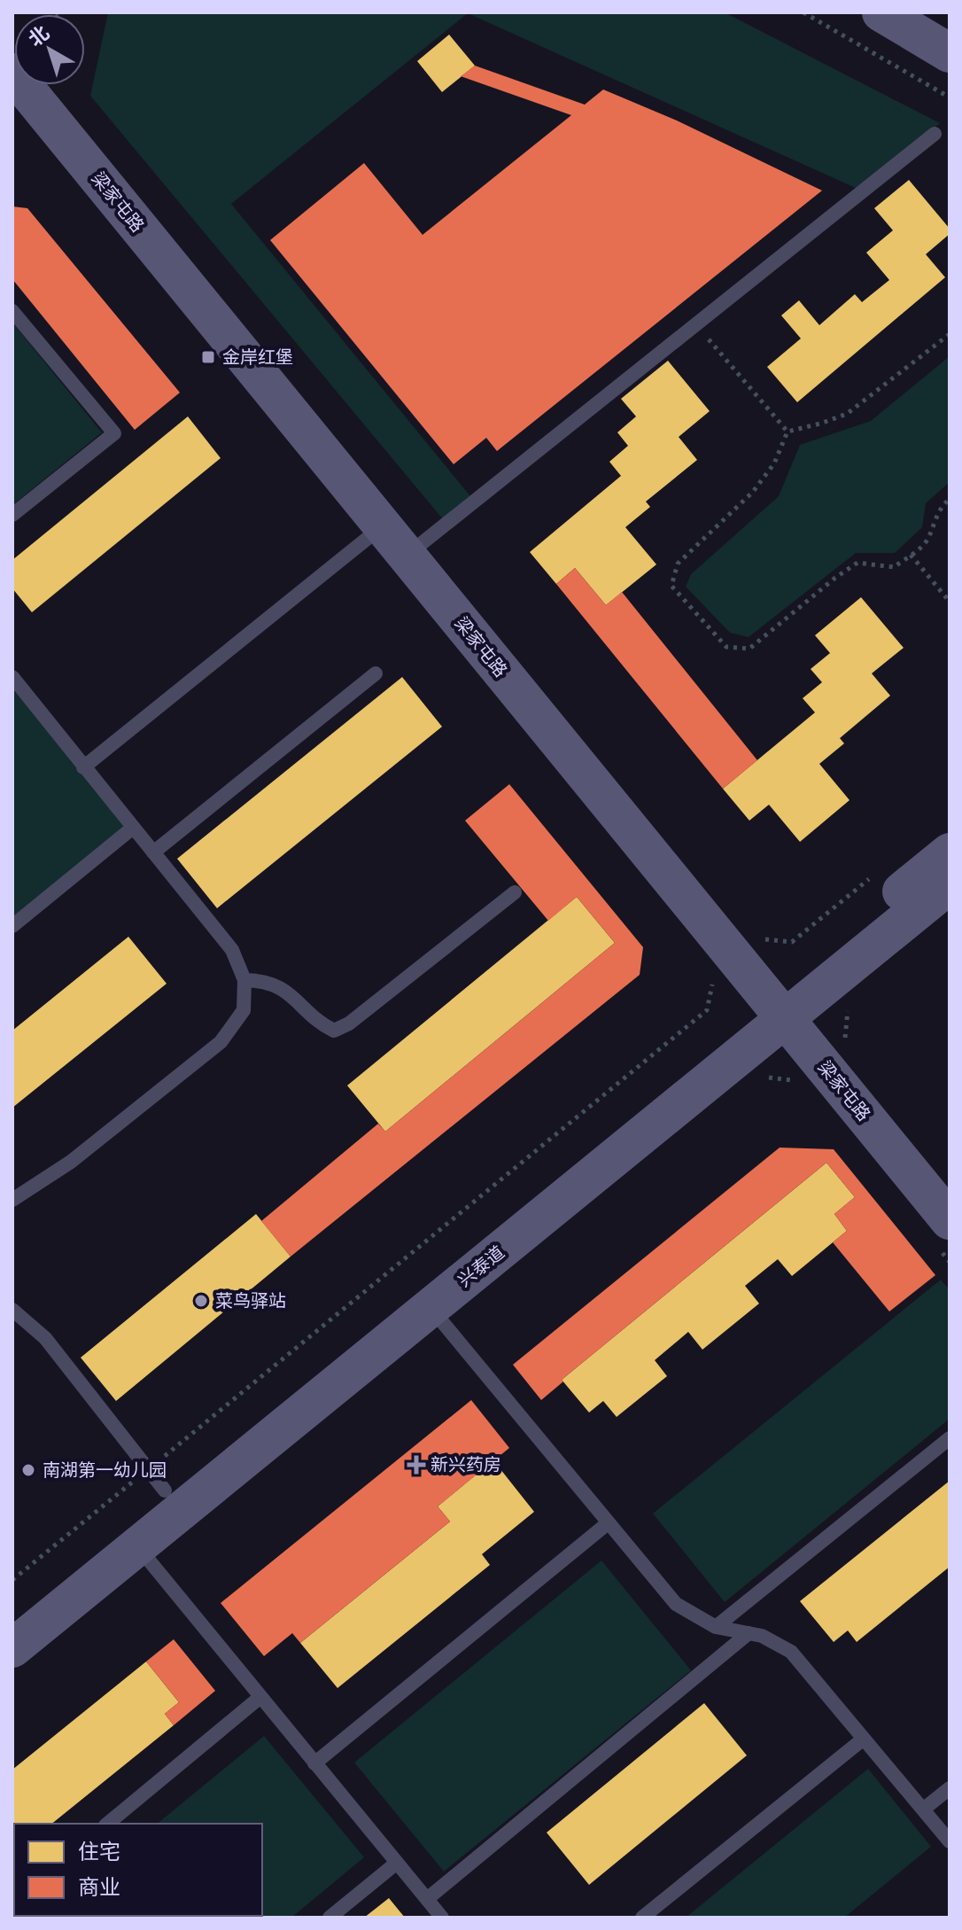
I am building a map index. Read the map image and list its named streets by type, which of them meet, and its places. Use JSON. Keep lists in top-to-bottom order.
{
  "streets": {
    "street": ["梁家屯路", "兴泰道"]
  },
  "crossings": [
    ["梁家屯路", "兴泰道"]
  ],
  "places": {
    "transit": ["金岸红堡"],
    "other": ["菜鸟驿站", "南湖第一幼儿园"],
    "health": ["新兴药房"]
  },
  "legend": ["住宅", "商业"],
  "north": "top left"
}
